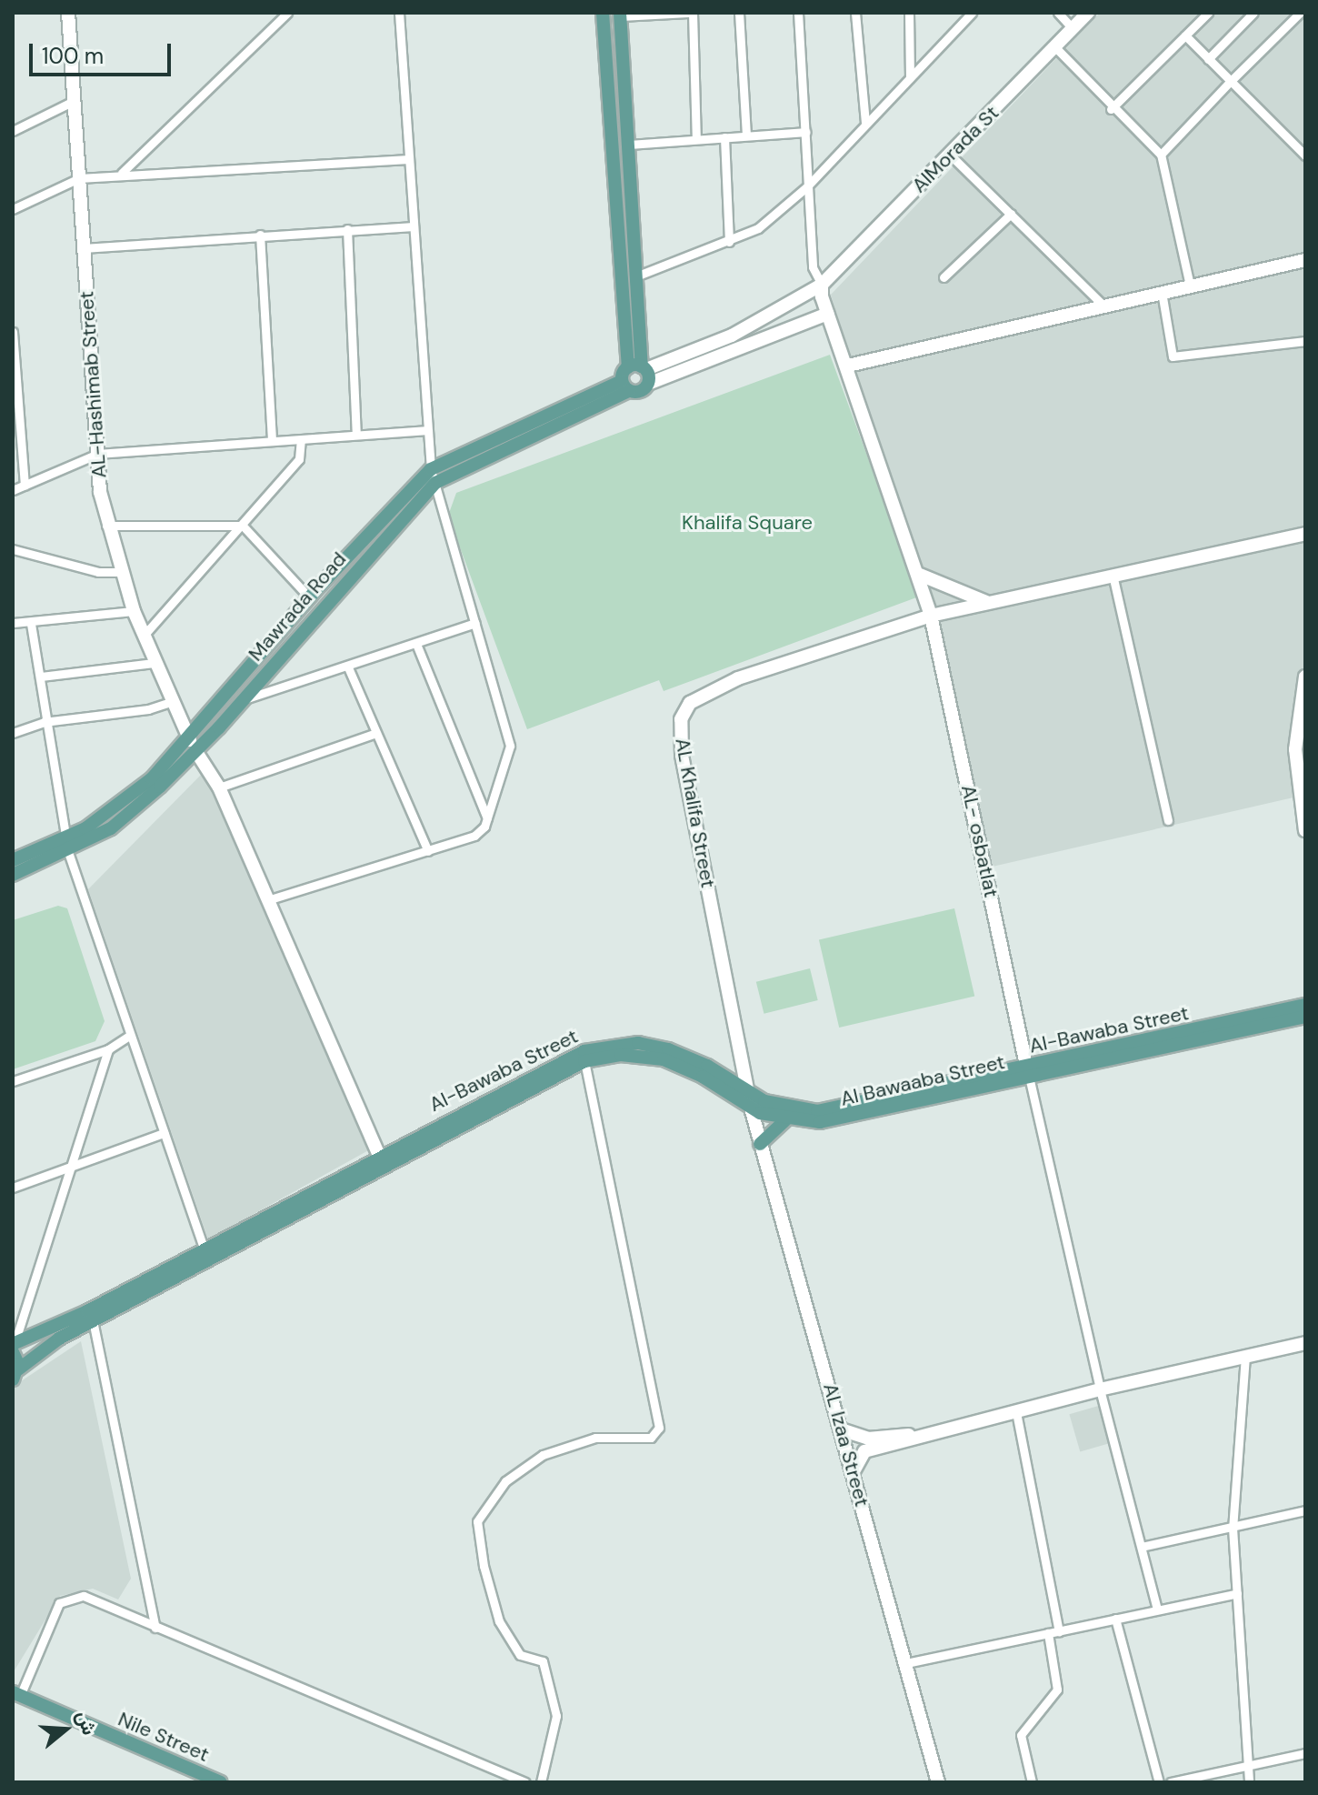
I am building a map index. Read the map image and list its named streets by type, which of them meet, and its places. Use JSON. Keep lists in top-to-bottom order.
{
  "streets": {
    "main road": [
      "Mawrada Road",
      "Al-Bawaba Street",
      "Al Bawaaba Street",
      "Nile Street"
    ],
    "street": [
      "AlMorada St",
      "AL-Hashimab Street",
      "AL Khalifa Street",
      "AL- osbatlat",
      "AL Izaa Street"
    ]
  },
  "crossings": [
    ["AlMorada St", "AL- osbatlat"],
    ["AL-Hashimab Street", "Mawrada Road"],
    ["AL-Hashimab Street", "Al-Bawaba Street"],
    ["AL Khalifa Street", "AL- osbatlat"],
    ["AL Khalifa Street", "Al-Bawaba Street"],
    ["AL Khalifa Street", "AL Izaa Street"],
    ["AL- osbatlat", "Al-Bawaba Street"],
    ["AL- osbatlat", "Al Bawaaba Street"],
    ["Al-Bawaba Street", "Al Bawaaba Street"],
    ["Al-Bawaba Street", "AL Izaa Street"],
    ["Al Bawaaba Street", "AL Izaa Street"]
  ],
  "parks": ["Khalifa Square"],
  "scale_bar": "100 m",
  "north": "right"
}
